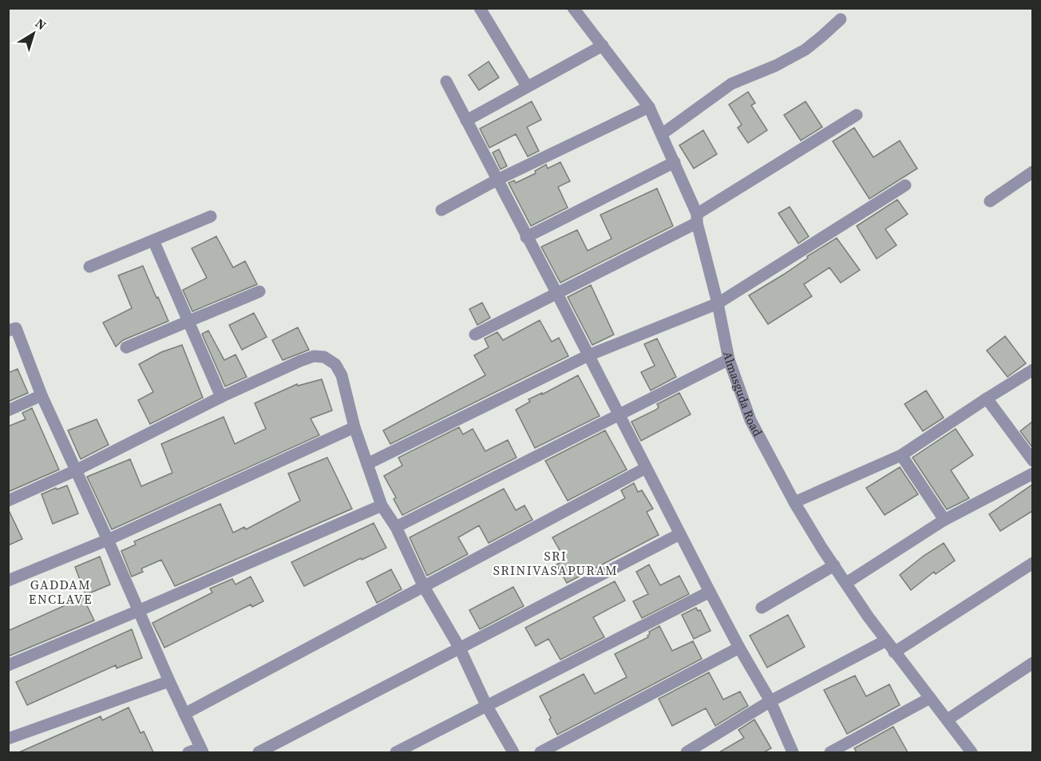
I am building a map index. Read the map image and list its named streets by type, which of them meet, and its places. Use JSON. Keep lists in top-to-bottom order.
{
  "streets": {
    "street": ["Almasguda Road"]
  },
  "districts": ["SRI SRINIVASAPURAM", "GADDAM ENCLAVE"],
  "north": "top right"
}
